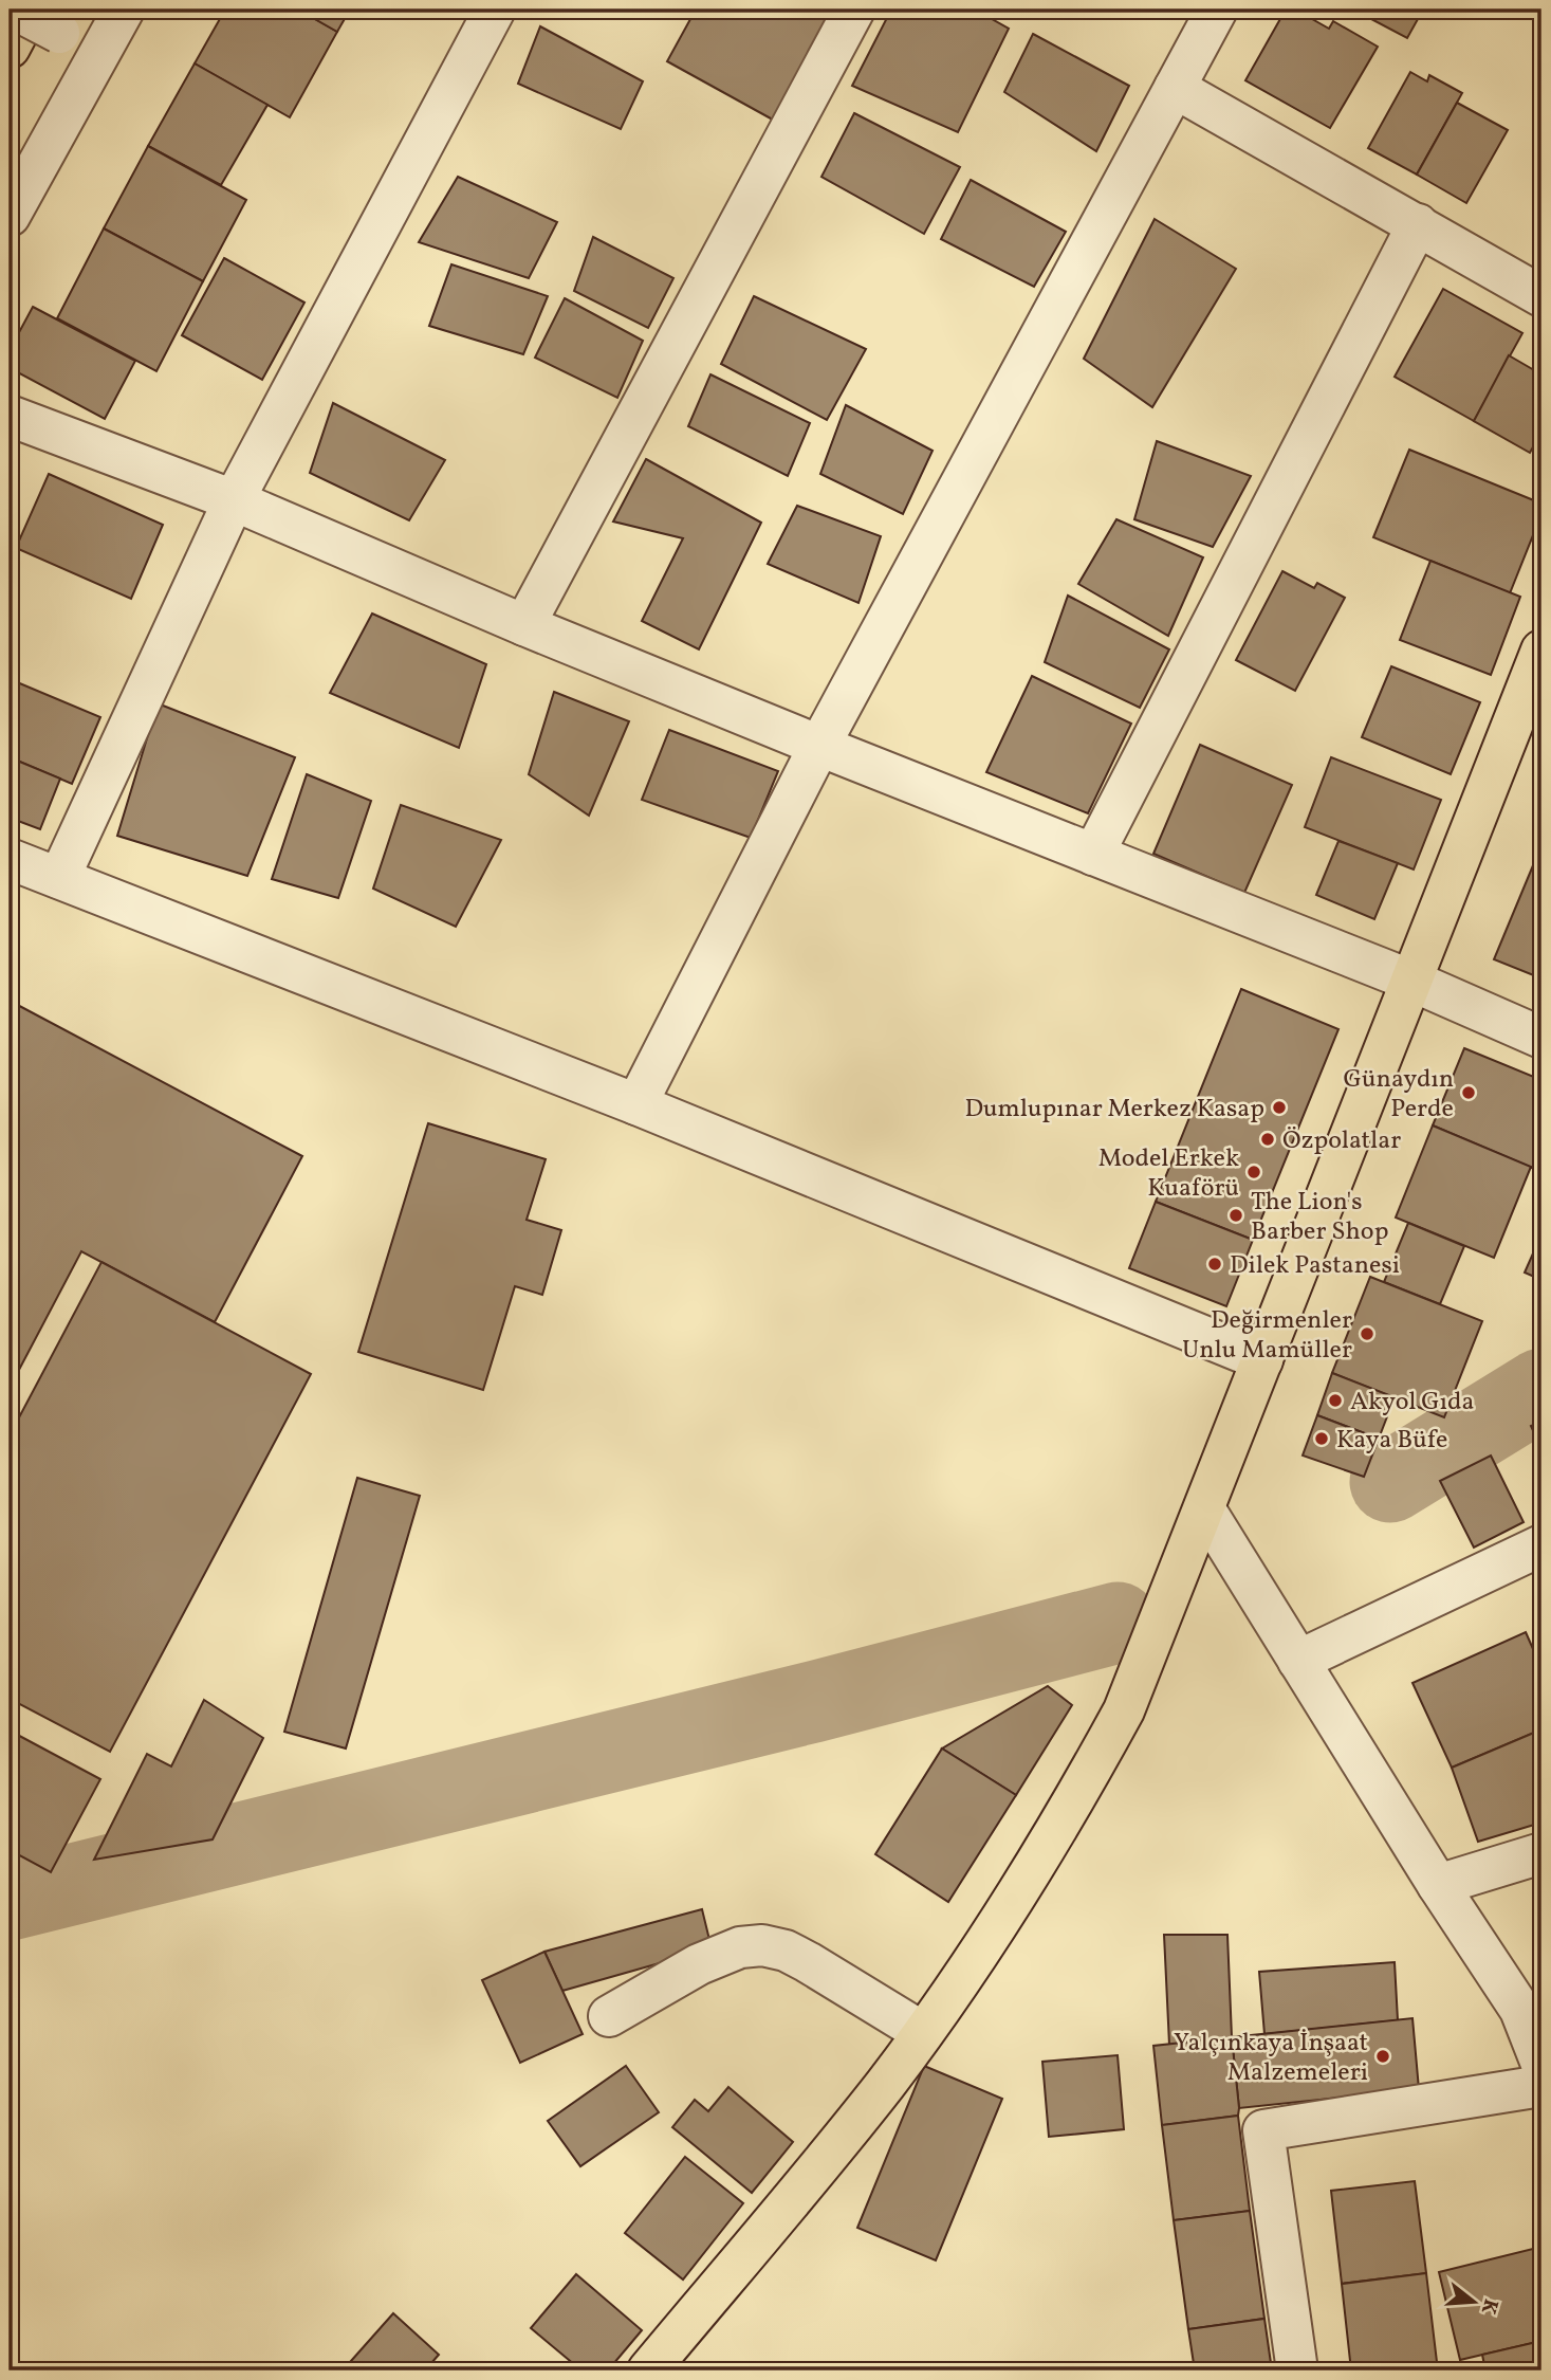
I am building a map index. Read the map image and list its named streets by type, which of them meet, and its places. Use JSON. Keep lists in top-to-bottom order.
{
  "places": [
    "Günaydın Perde",
    "Dumlupınar Merkez Kasap",
    "Özpolatlar",
    "Model Erkek Kuaförü",
    "The Lion's Barber Shop",
    "Dilek Pastanesi",
    "Değirmenler Unlu Mamüller",
    "Akyol Gıda",
    "Kaya Büfe",
    "Yalçınkaya İnşaat Malzemeleri"
  ],
  "north": "right"
}
